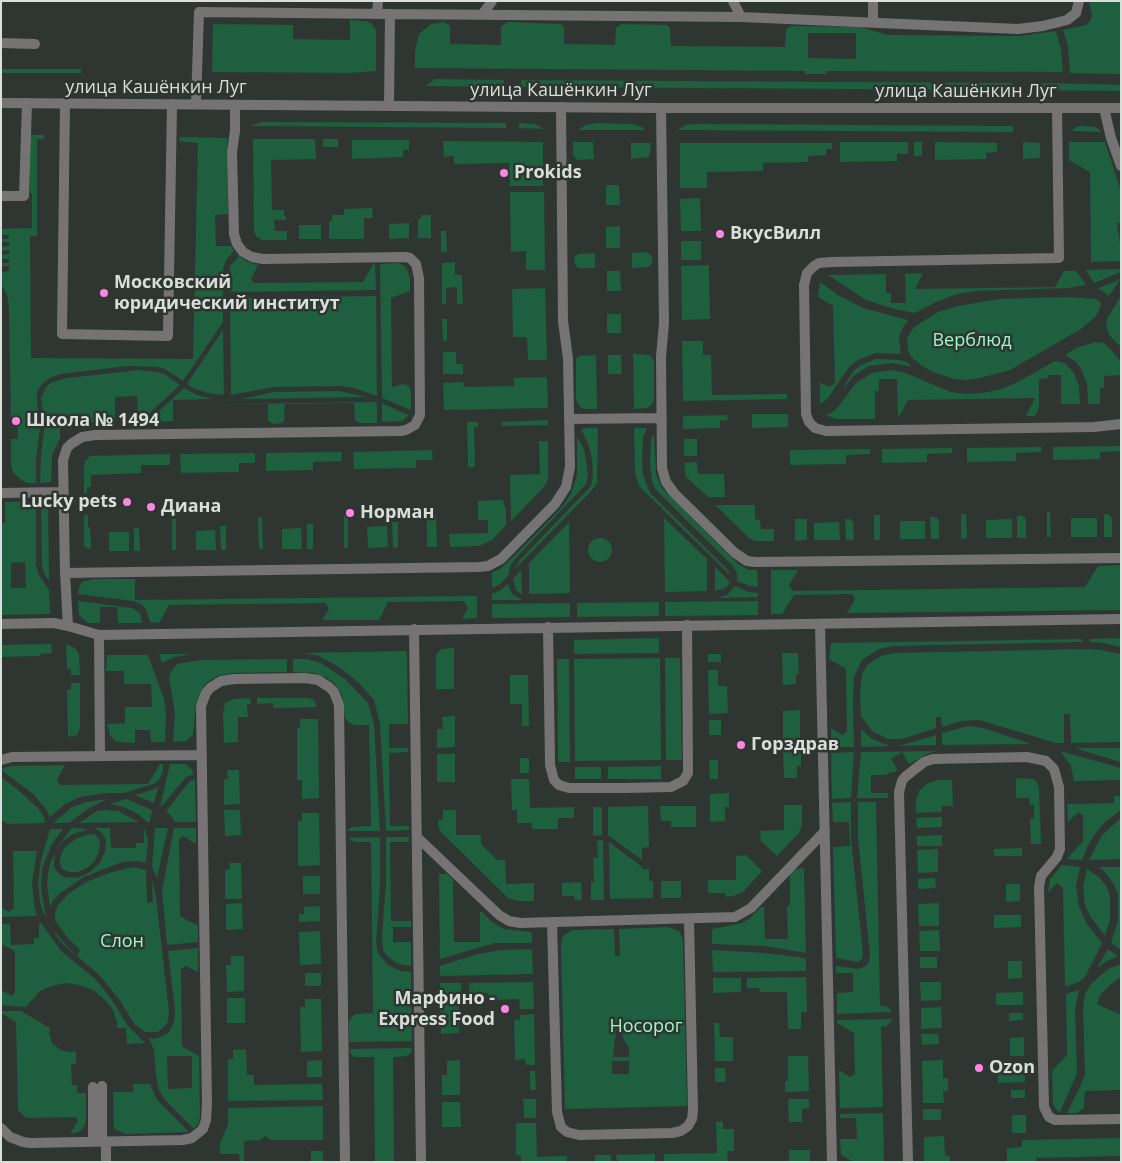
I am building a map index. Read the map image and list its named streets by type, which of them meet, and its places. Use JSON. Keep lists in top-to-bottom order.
{
  "streets": {
    "street": ["улица Кашёнкин Луг"]
  },
  "parks": ["Верблюд", "Слон", "Носорог"],
  "places": [
    "Prokids",
    "ВкусВилл",
    "Московский юридический институт",
    "Школа № 1494",
    "Lucky pets",
    "Диана",
    "Норман",
    "Горздрав",
    "Марфино - Express Food",
    "Ozon"
  ]
}
